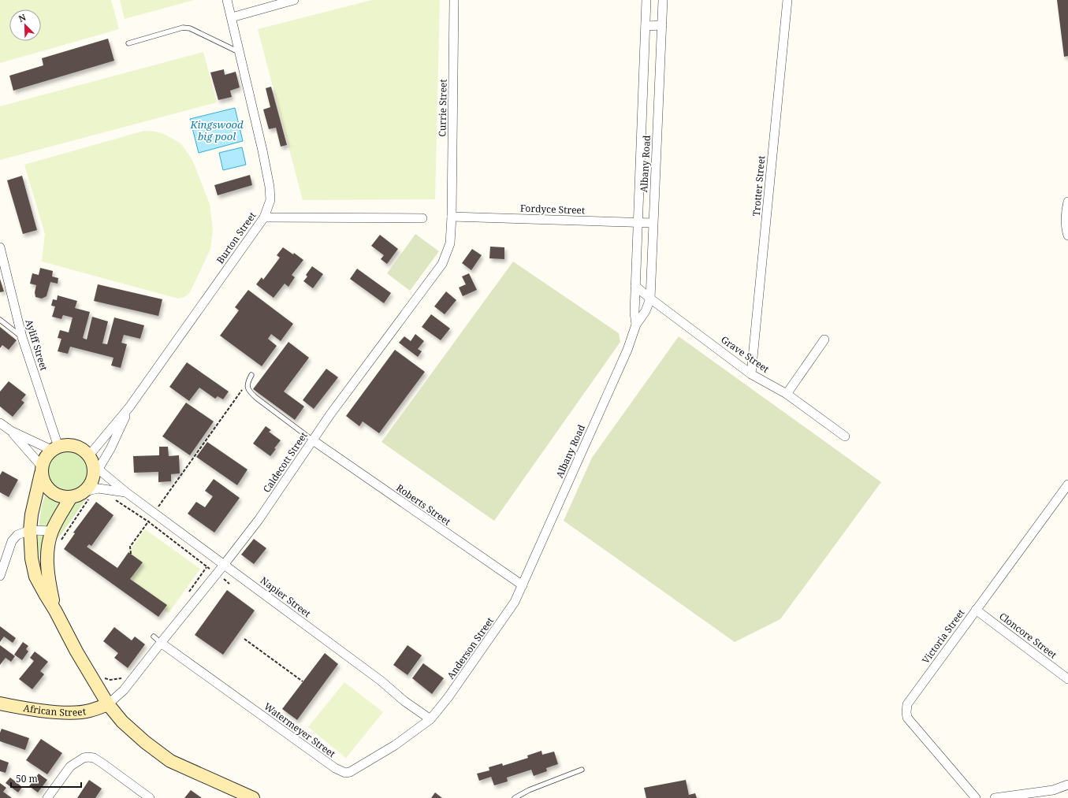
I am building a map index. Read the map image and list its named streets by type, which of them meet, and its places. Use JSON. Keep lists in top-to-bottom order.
{
  "streets": {
    "street": [
      "Currie Street",
      "Albany Road",
      "Trotter Street",
      "Fordyce Street",
      "Burton Street",
      "Ayliff Street",
      "Grave Street",
      "Caldecott Street",
      "Roberts Street",
      "Napier Street",
      "Cloncore Street",
      "Victoria Street",
      "Anderson Street",
      "African Street",
      "Watermeyer Street"
    ]
  },
  "crossings": [
    ["Currie Street", "Fordyce Street"],
    ["Currie Street", "Caldecott Street"],
    ["Albany Road", "Fordyce Street"],
    ["Albany Road", "Grave Street"],
    ["Albany Road", "Roberts Street"],
    ["Albany Road", "Anderson Street"],
    ["Trotter Street", "Grave Street"],
    ["Fordyce Street", "Caldecott Street"],
    ["Burton Street", "Ayliff Street"],
    ["Burton Street", "Napier Street"],
    ["Ayliff Street", "Napier Street"],
    ["Caldecott Street", "Roberts Street"],
    ["Caldecott Street", "Napier Street"],
    ["Caldecott Street", "African Street"],
    ["Caldecott Street", "Watermeyer Street"],
    ["Roberts Street", "Anderson Street"],
    ["Napier Street", "Anderson Street"],
    ["Napier Street", "Watermeyer Street"],
    ["Cloncore Street", "Victoria Street"],
    ["Anderson Street", "Watermeyer Street"]
  ],
  "water": ["Kingswood big pool"],
  "scale_bar": "50 m",
  "north": "top left"
}
